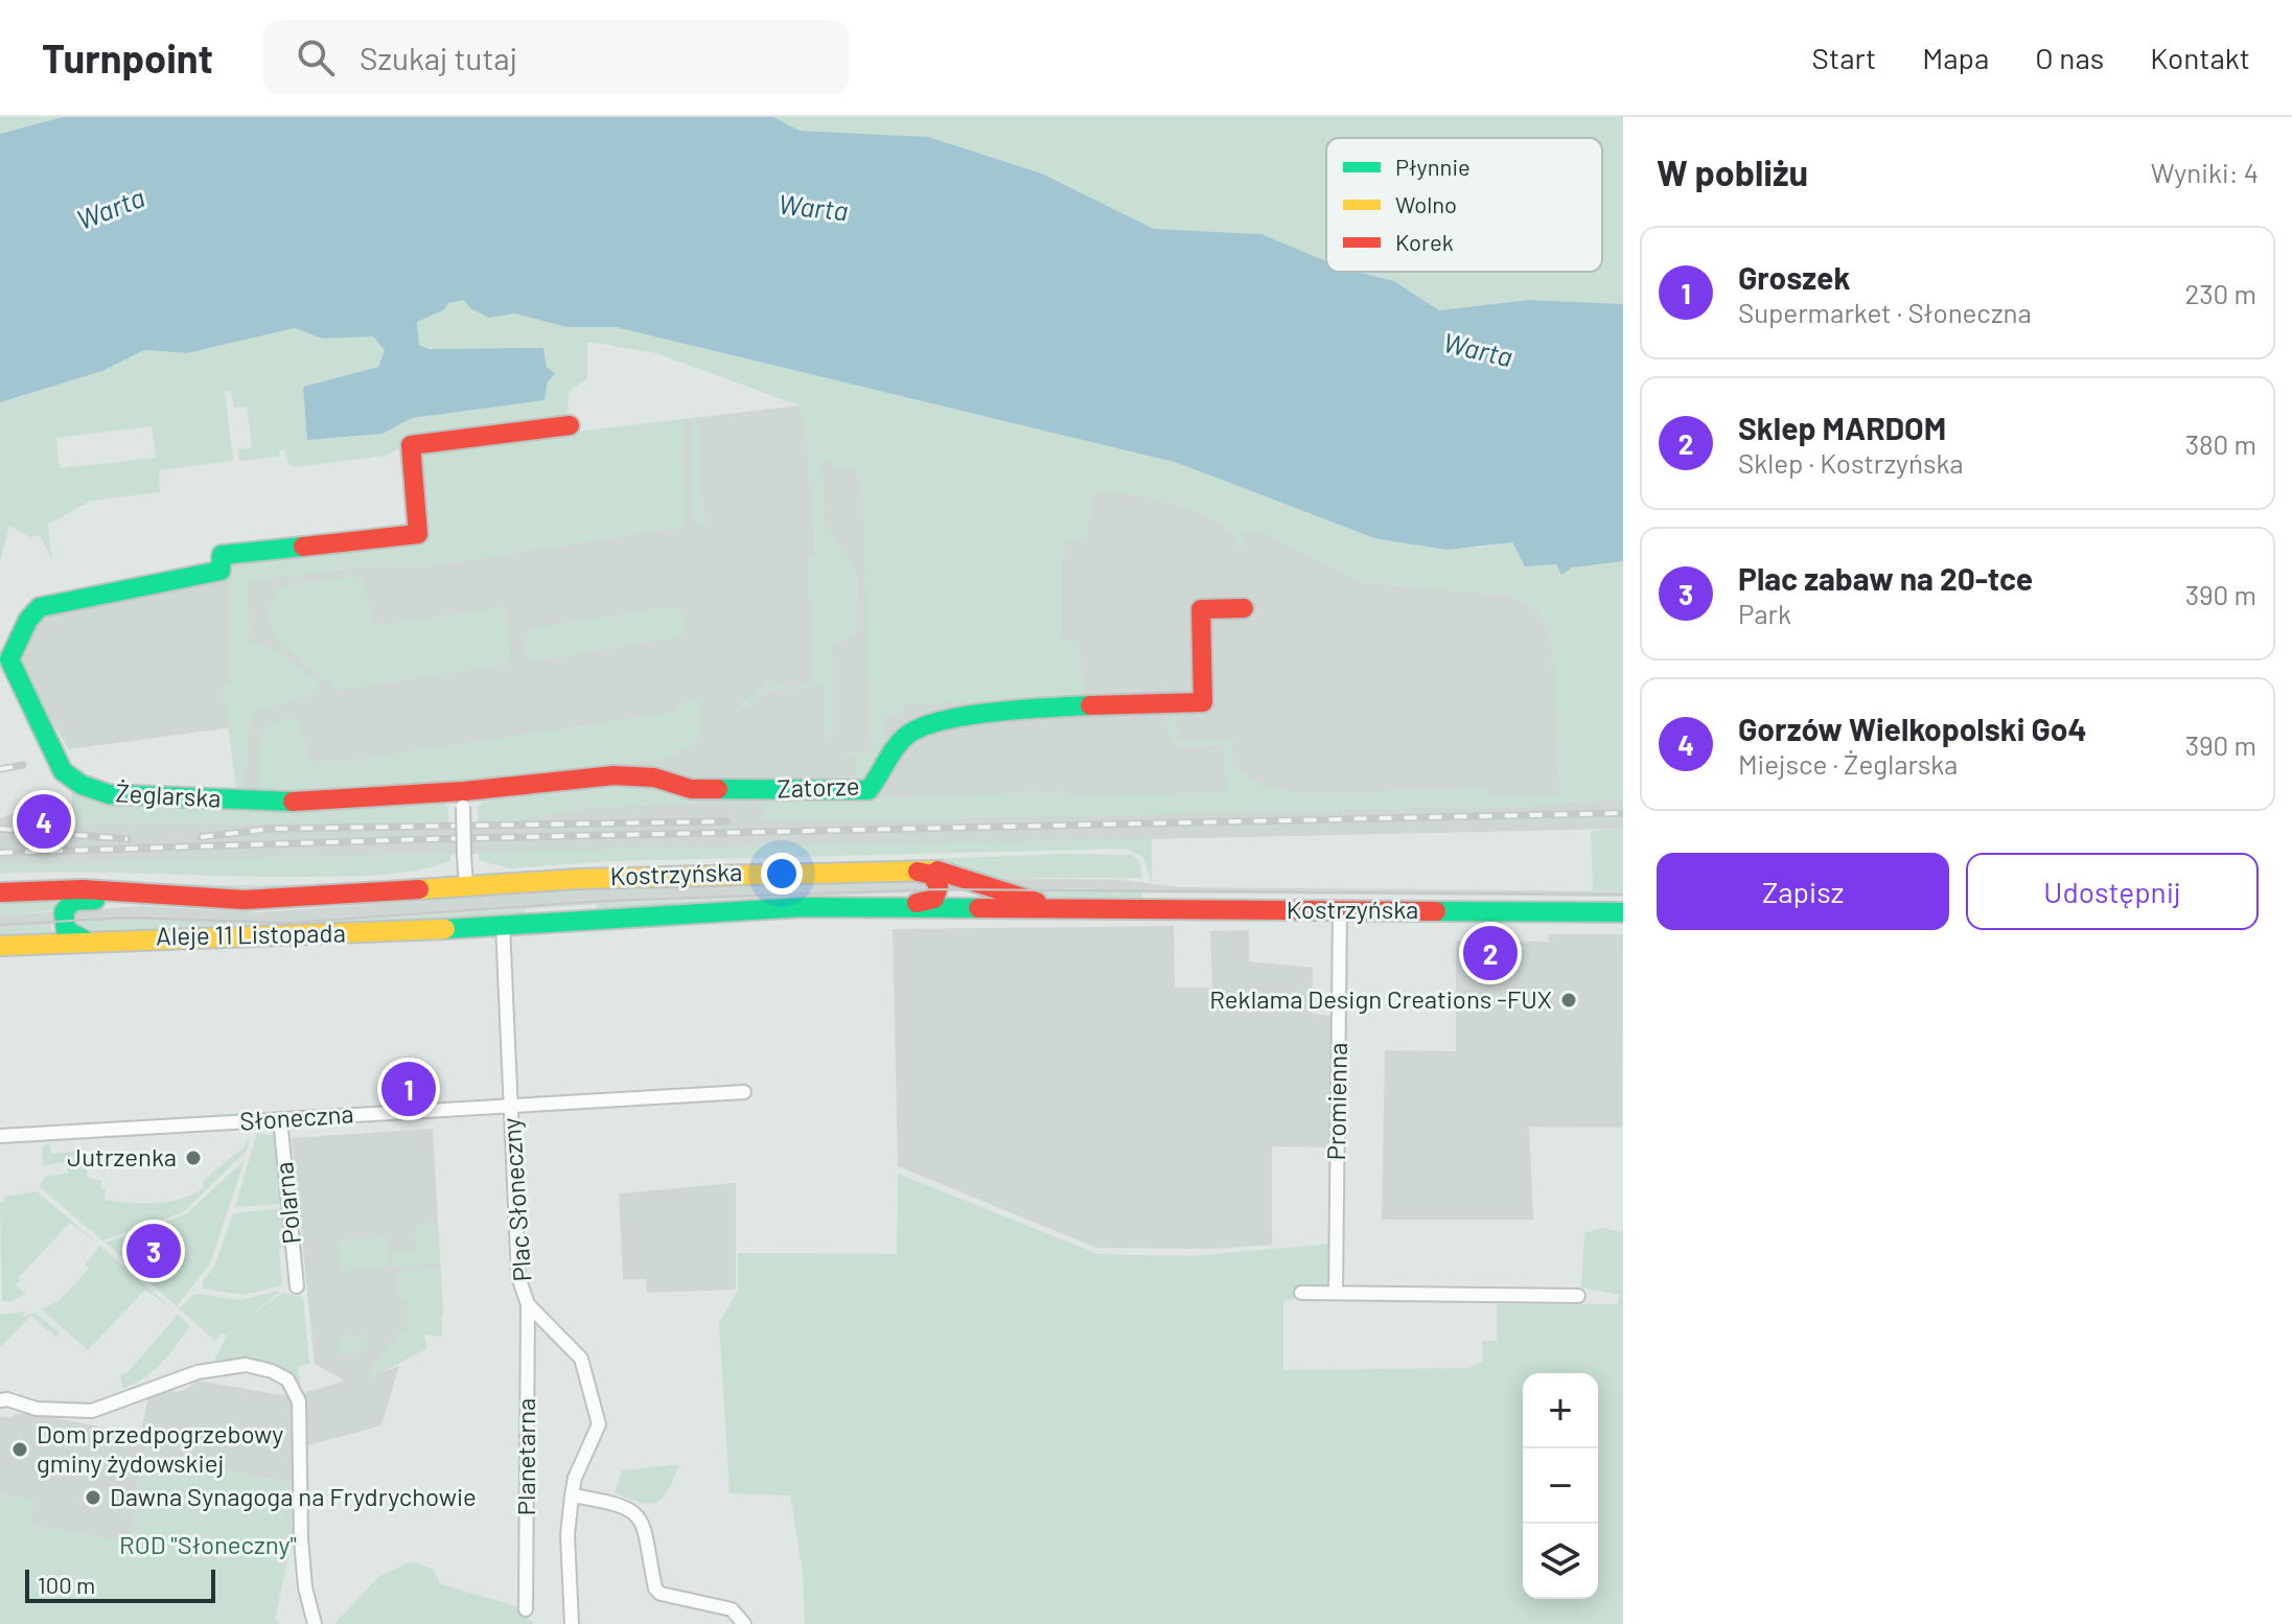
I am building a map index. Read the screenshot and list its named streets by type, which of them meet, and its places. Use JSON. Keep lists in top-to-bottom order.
{
  "streets": {
    "main road": [
      "Zatorze",
      "Żeglarska",
      "Kostrzyńska",
      "Aleje 11 Listopada"
    ],
    "street": [
      "Promienna",
      "Słoneczna",
      "Plac Słoneczny",
      "Polarna",
      "Planetarna"
    ]
  },
  "crossings": [
    ["Zatorze", "Żeglarska"],
    ["Kostrzyńska", "Aleje 11 Listopada"],
    ["Kostrzyńska", "Promienna"],
    ["Kostrzyńska", "Plac Słoneczny"],
    ["Aleje 11 Listopada", "Plac Słoneczny"],
    ["Słoneczna", "Plac Słoneczny"],
    ["Słoneczna", "Polarna"],
    ["Plac Słoneczny", "Planetarna"]
  ],
  "water": ["Warta"],
  "parks": ["ROD \"Słoneczny\""],
  "places": [
    "Reklama Design Creations -FUX",
    "Jutrzenka",
    "Dom przedpogrzebowy gminy żydowskiej",
    "Dawna Synagoga na Frydrychowie"
  ],
  "legend": ["Płynnie", "Wolno", "Korek"],
  "scale_bar": "100 m",
  "page": {
    "header": "Turnpoint",
    "search": "Szukaj tutaj",
    "nav": [
      "Start",
      "Mapa",
      "O nas",
      "Kontakt"
    ],
    "heading": ["W pobliżu", "Wyniki: 4"],
    "list": [
      {
        "mark": "1",
        "name": "Groszek",
        "note": "Supermarket · Słoneczna",
        "value": "230 m"
      },
      {
        "mark": "2",
        "name": "Sklep MARDOM",
        "note": "Sklep · Kostrzyńska",
        "value": "380 m"
      },
      {
        "mark": "3",
        "name": "Plac zabaw na 20-tce",
        "note": "Park",
        "value": "390 m"
      },
      {
        "mark": "4",
        "name": "Gorzów Wielkopolski Go4",
        "note": "Miejsce · Żeglarska",
        "value": "390 m"
      }
    ],
    "pins": [
      "4",
      "2",
      "1",
      "3"
    ],
    "buttons": ["Zapisz", "Udostępnij"],
    "map_buttons": ["+", "−"],
    "scale": "100 m"
  }
}
